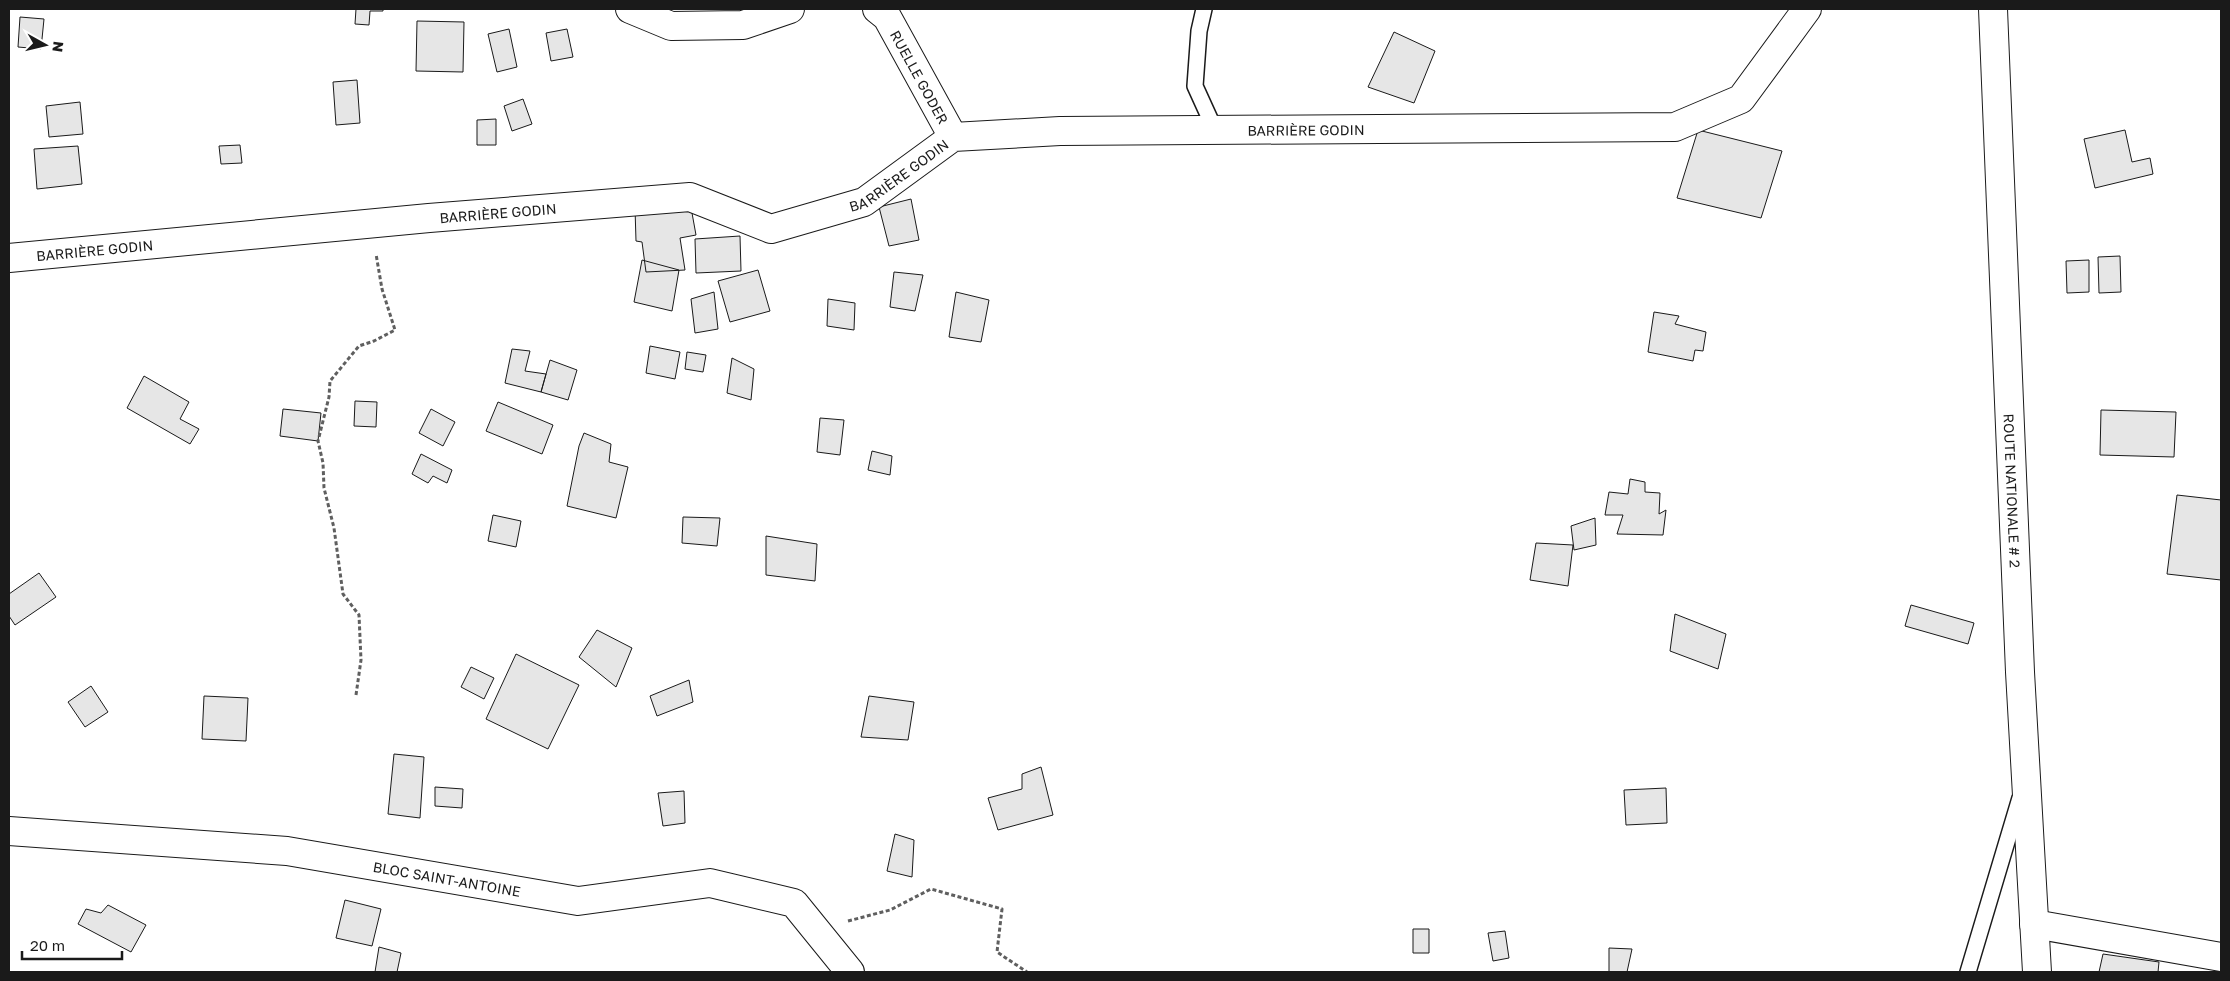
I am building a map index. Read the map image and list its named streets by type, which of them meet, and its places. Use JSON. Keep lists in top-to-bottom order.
{
  "streets": {
    "street": [
      "RUELLE GODER",
      "BARRIÈRE GODIN",
      "ROUTE NATIONALE # 2",
      "BLOC SAINT-ANTOINE"
    ]
  },
  "crossings": [
    ["RUELLE GODER", "BARRIÈRE GODIN"]
  ],
  "scale_bar": "20 m",
  "north": "right"
}
